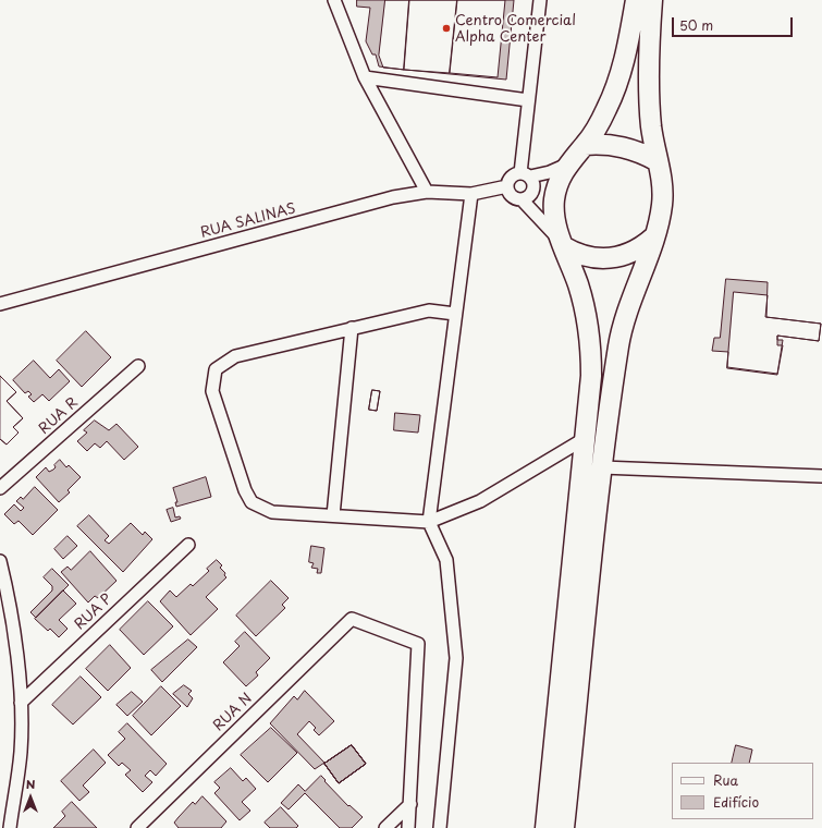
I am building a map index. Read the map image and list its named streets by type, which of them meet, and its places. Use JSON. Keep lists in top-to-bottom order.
{
  "streets": {
    "street": [
      "RUA SALINAS",
      "RUA R",
      "RUA P",
      "RUA N"
    ]
  },
  "places": ["Centro Comercial Alpha Center"],
  "legend": ["Rua", "Edifício"],
  "scale_bar": "50 m",
  "north": "top"
}
